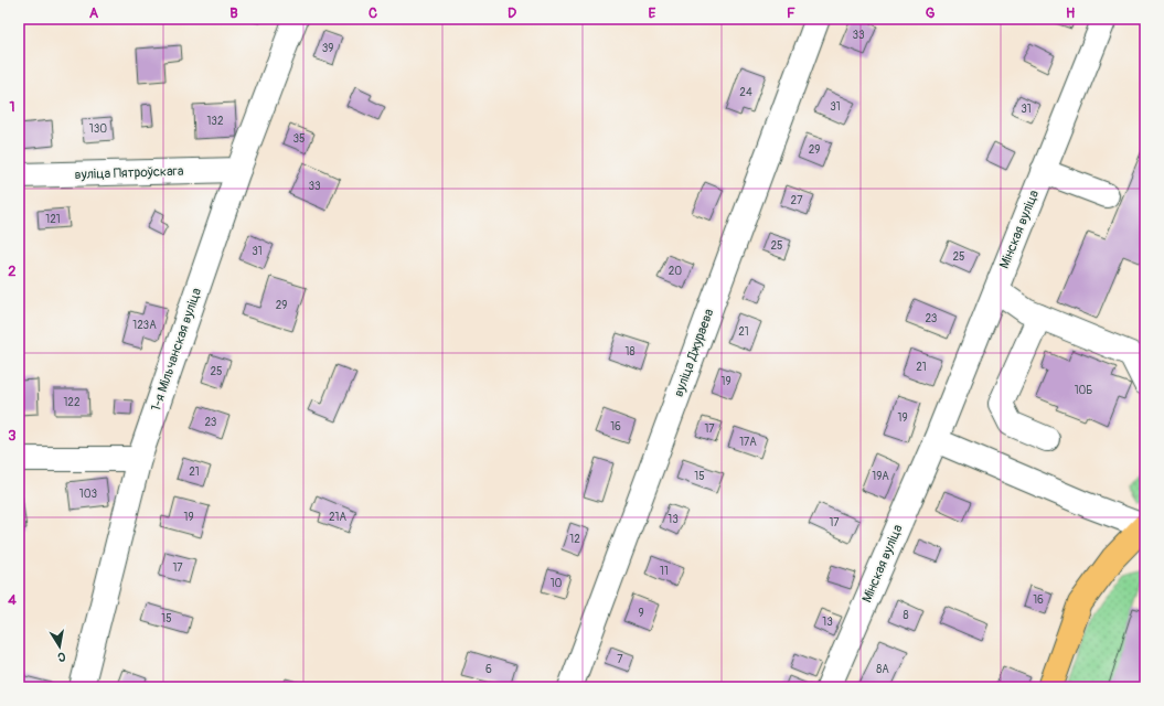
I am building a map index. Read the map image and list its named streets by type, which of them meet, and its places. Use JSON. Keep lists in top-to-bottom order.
{
  "streets": {
    "street": [
      "вуліца Пятроўскага",
      "Мінская вуліца",
      "1-я Мільчанская вуліца",
      "вуліца Джураева"
    ]
  },
  "crossings": [
    ["вуліца Пятроўскага", "1-я Мільчанская вуліца"]
  ],
  "house_numbers": [
    "33",
    "39",
    "24",
    "31",
    "31",
    "132",
    "130",
    "35",
    "29",
    "33",
    "27",
    "121",
    "25",
    "31",
    "25",
    "20",
    "29",
    "23",
    "123А",
    "21",
    "18",
    "21",
    "25",
    "19",
    "10Б",
    "122",
    "19",
    "23",
    "16",
    "17",
    "17А",
    "21",
    "15",
    "19А",
    "103",
    "19",
    "21А",
    "13",
    "17",
    "12",
    "17",
    "11",
    "10",
    "16",
    "9",
    "8",
    "15",
    "13",
    "7",
    "6",
    "8А"
  ],
  "north": "bottom",
  "grid": {
    "columns": [
      "A",
      "B",
      "C",
      "D",
      "E",
      "F",
      "G",
      "H"
    ],
    "rows": [
      "1",
      "2",
      "3",
      "4"
    ]
  }
}
